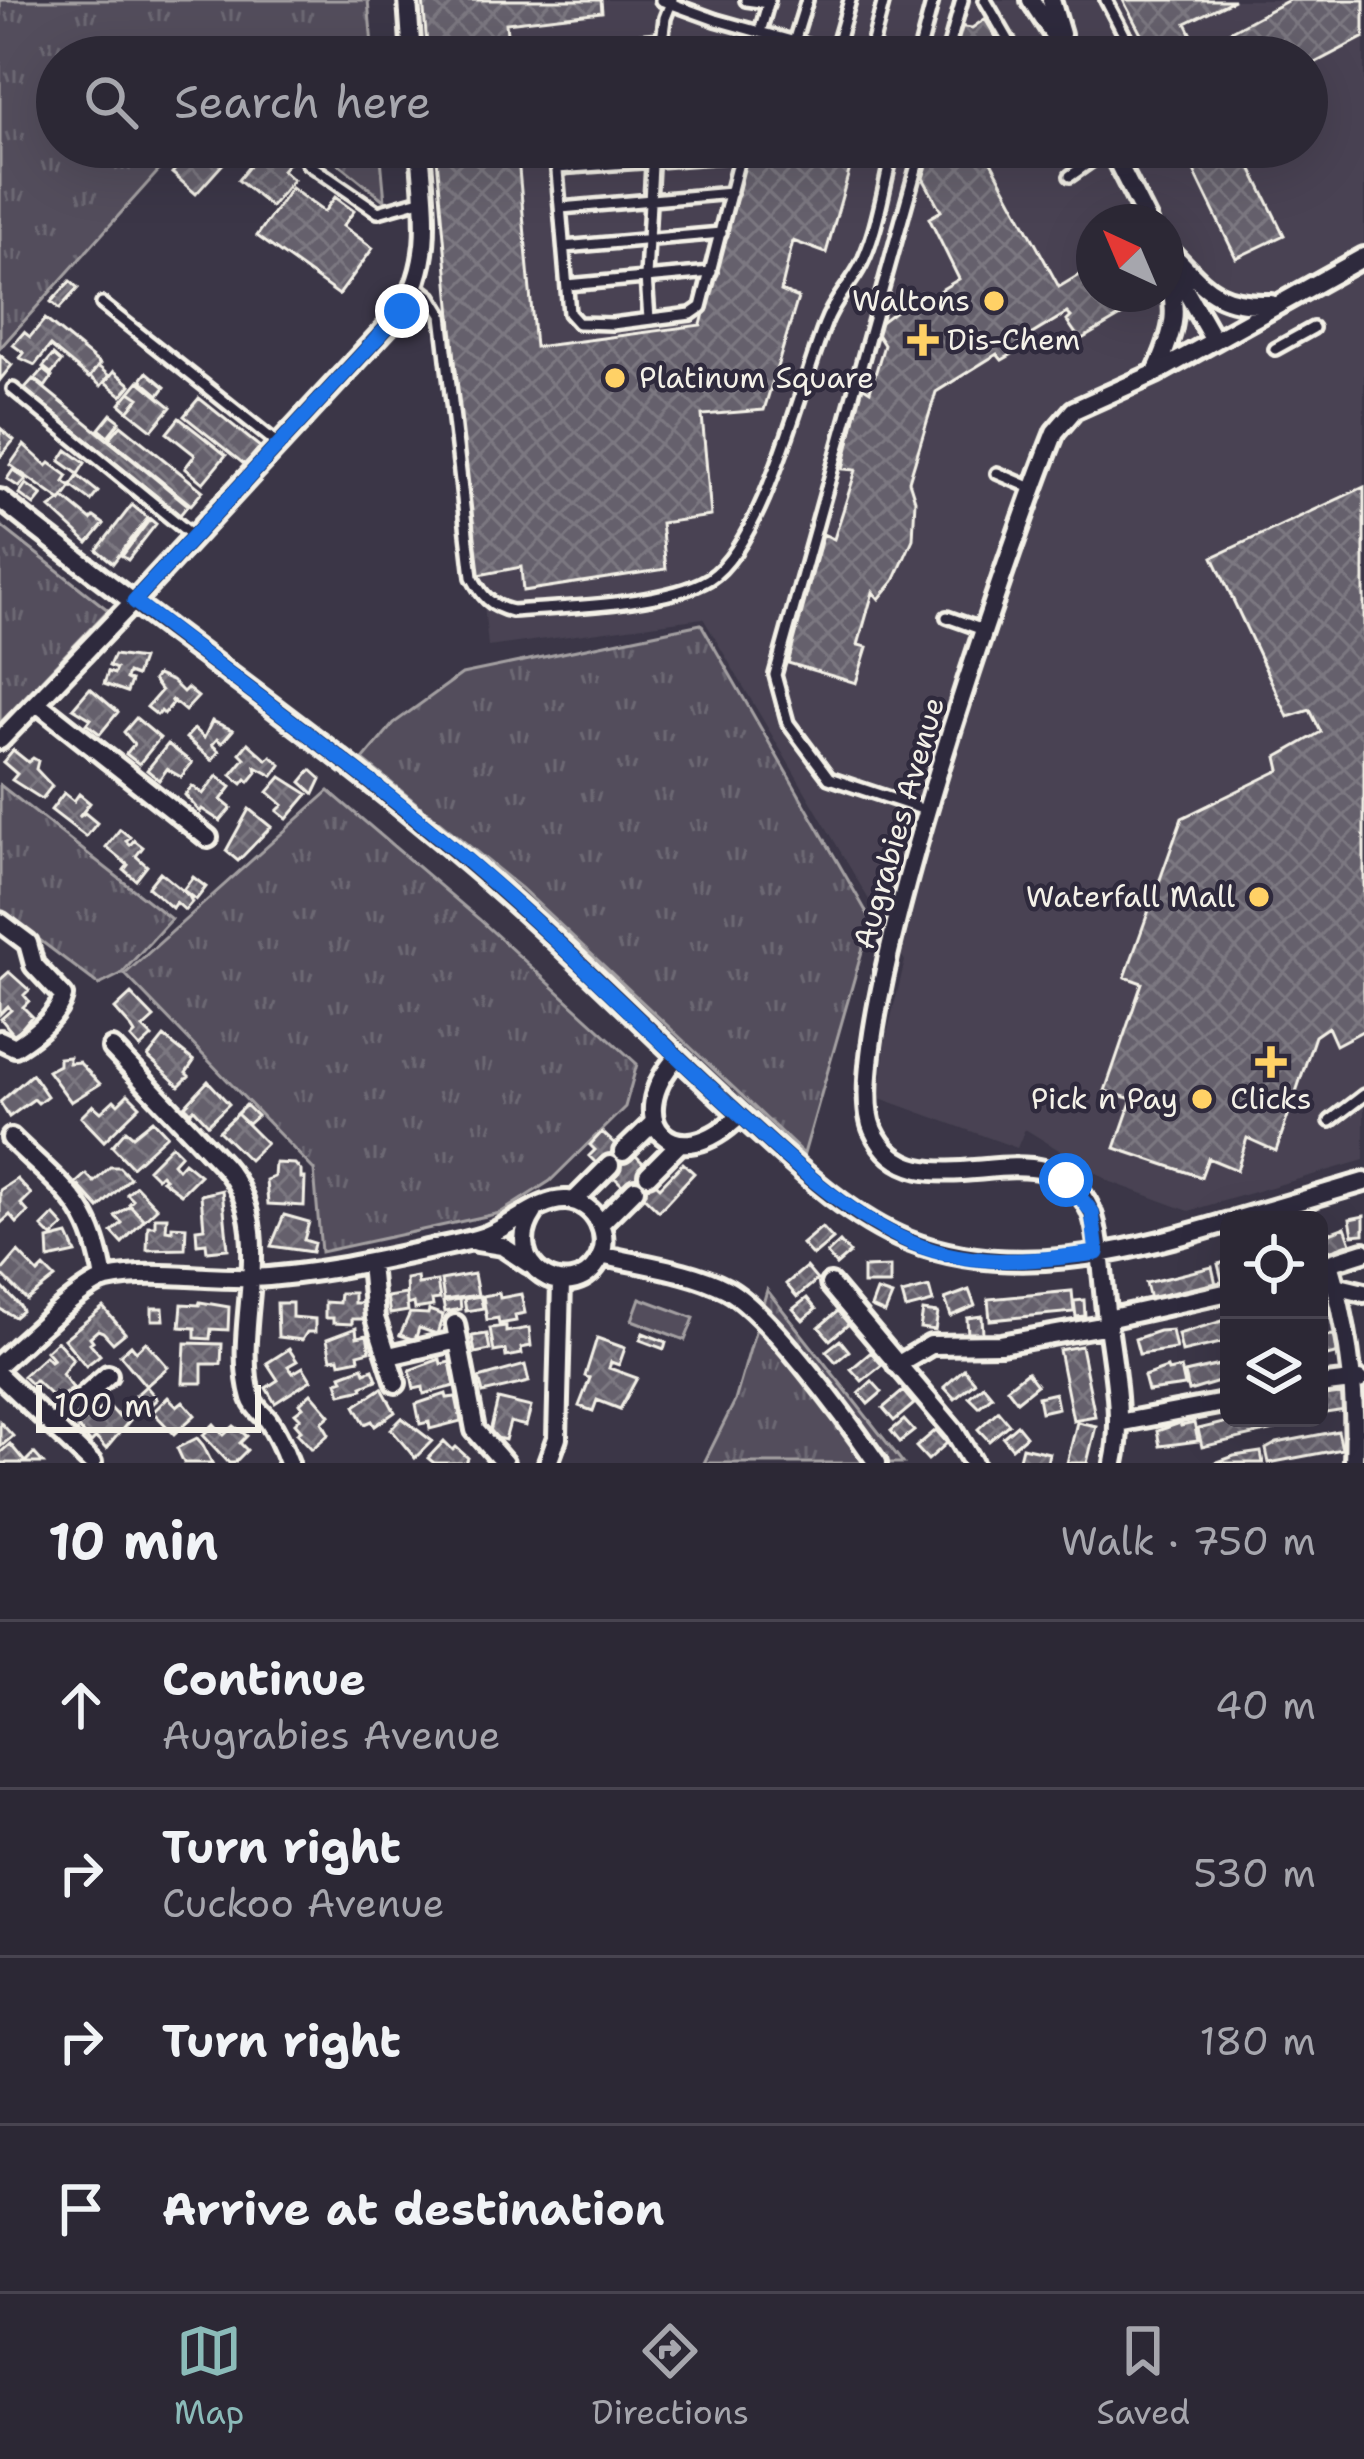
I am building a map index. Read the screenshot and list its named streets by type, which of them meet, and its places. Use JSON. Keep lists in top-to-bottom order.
{
  "streets": {
    "street": ["Augrabies Avenue"]
  },
  "places": {
    "other": [
      "Waltons",
      "Platinum Square",
      "Waterfall Mall",
      "Pick n Pay"
    ],
    "health": ["Dis-Chem", "Clicks"]
  },
  "scale_bar": "100 m",
  "north": "top left",
  "page": {
    "search": "Search here",
    "scale": "100 m",
    "heading": ["10 min", "Walk · 750 m"],
    "list": [
      ["Continue", "Augrabies Avenue", "40 m"],
      ["Turn right", "Cuckoo Avenue", "530 m"],
      ["Turn right", "180 m"],
      "Arrive at destination"
    ],
    "nav": ["Map", "Directions", "Saved"]
  }
}
